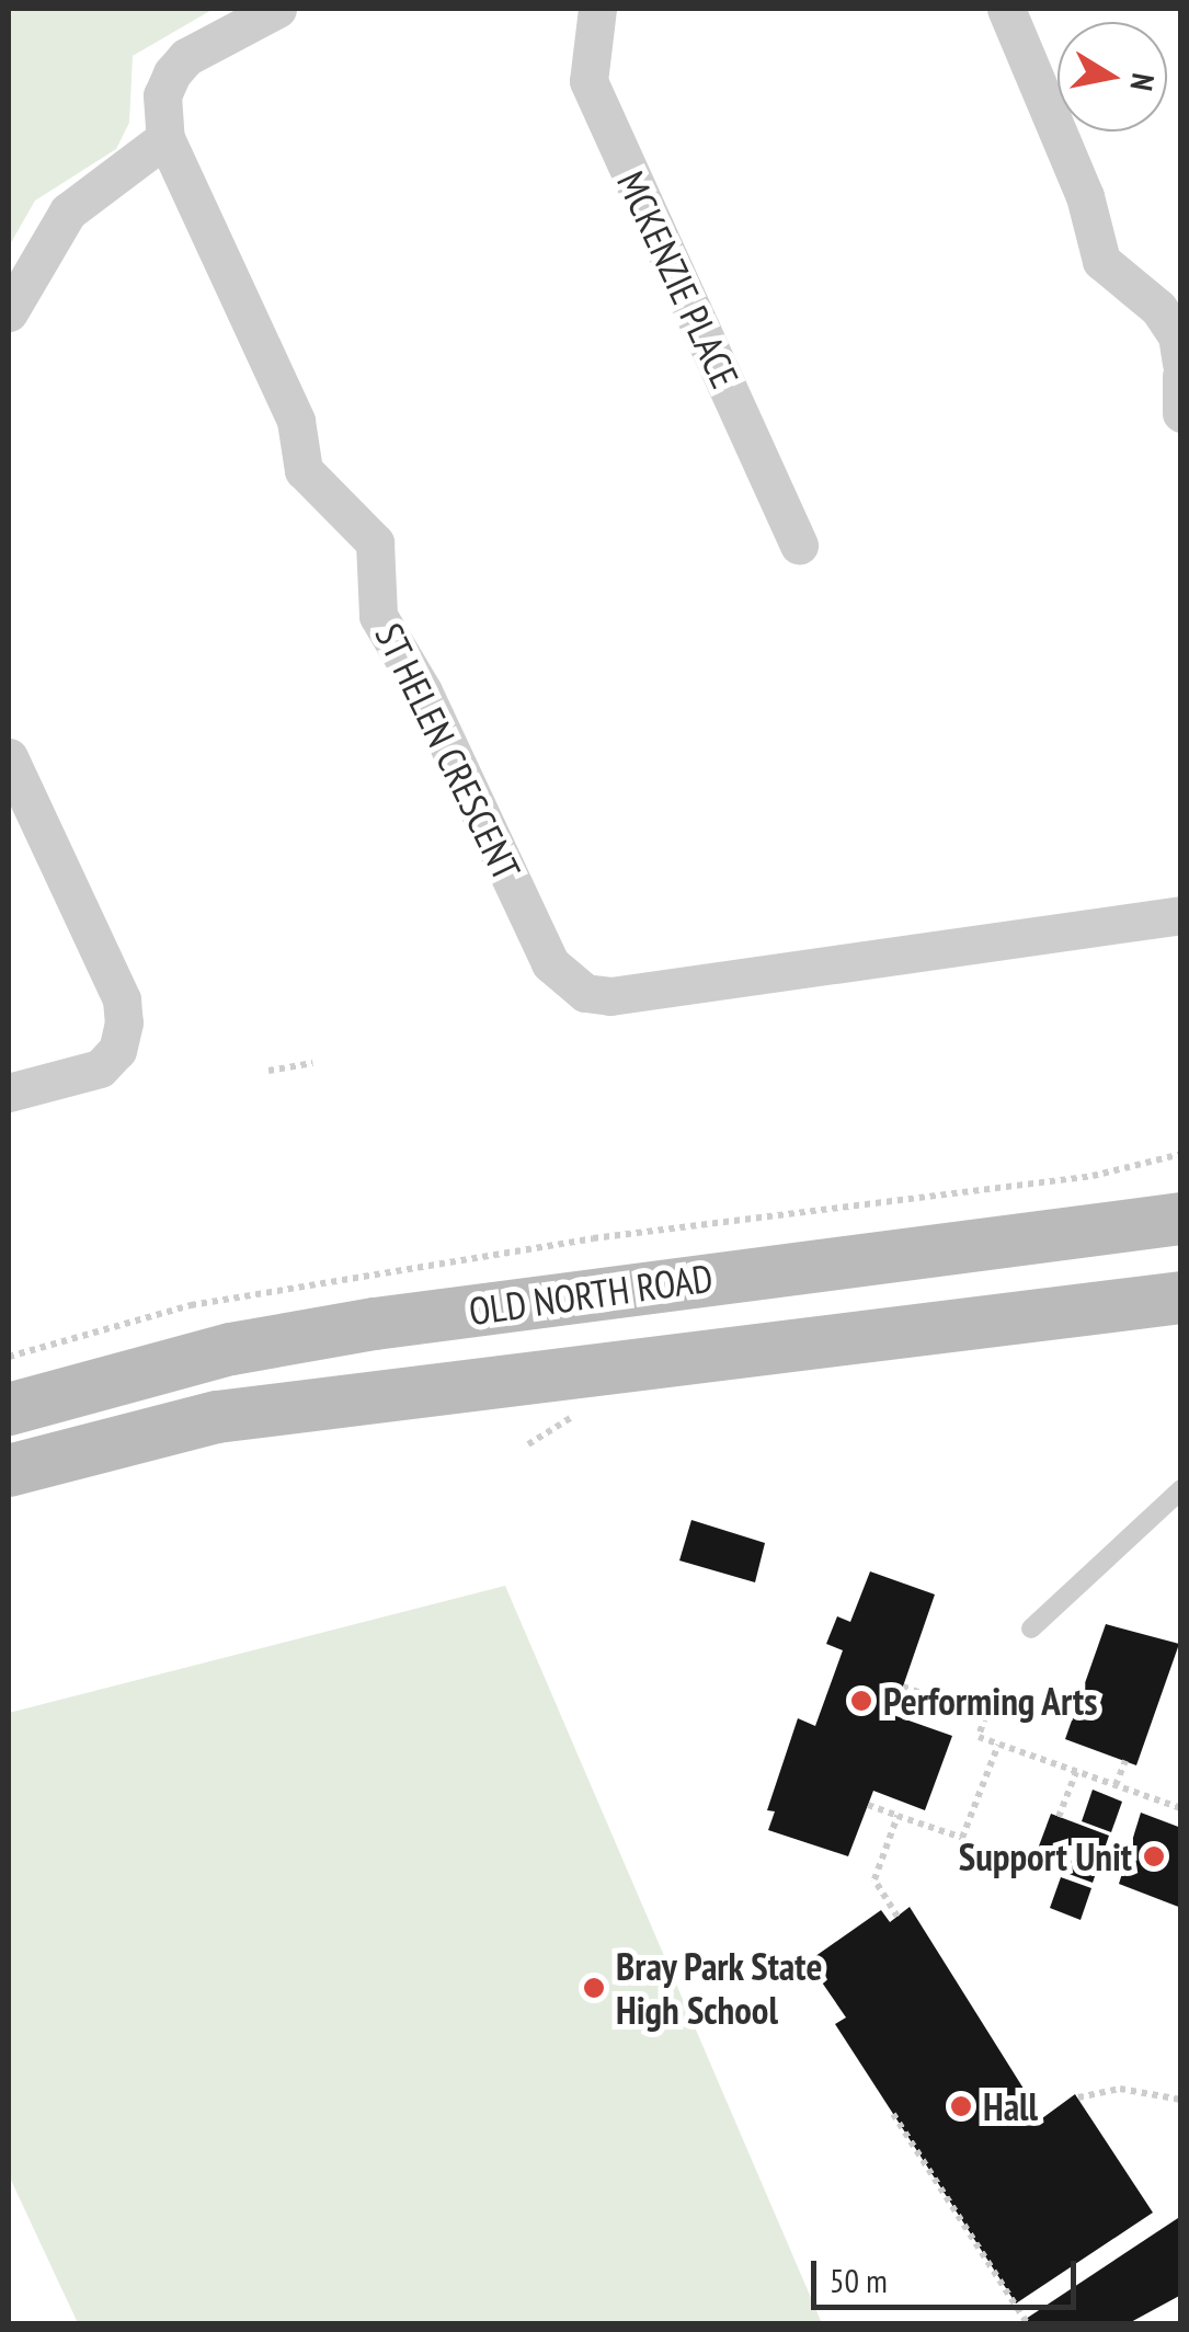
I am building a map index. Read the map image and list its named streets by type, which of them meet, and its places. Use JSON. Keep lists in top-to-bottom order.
{
  "streets": {
    "main road": ["OLD NORTH ROAD"],
    "street": ["MCKENZIE PLACE", "ST HELEN CRESCENT"]
  },
  "places": [
    "Performing Arts",
    "Support Unit",
    "Bray Park State High School",
    "Hall"
  ],
  "scale_bar": "50 m",
  "north": "right"
}
